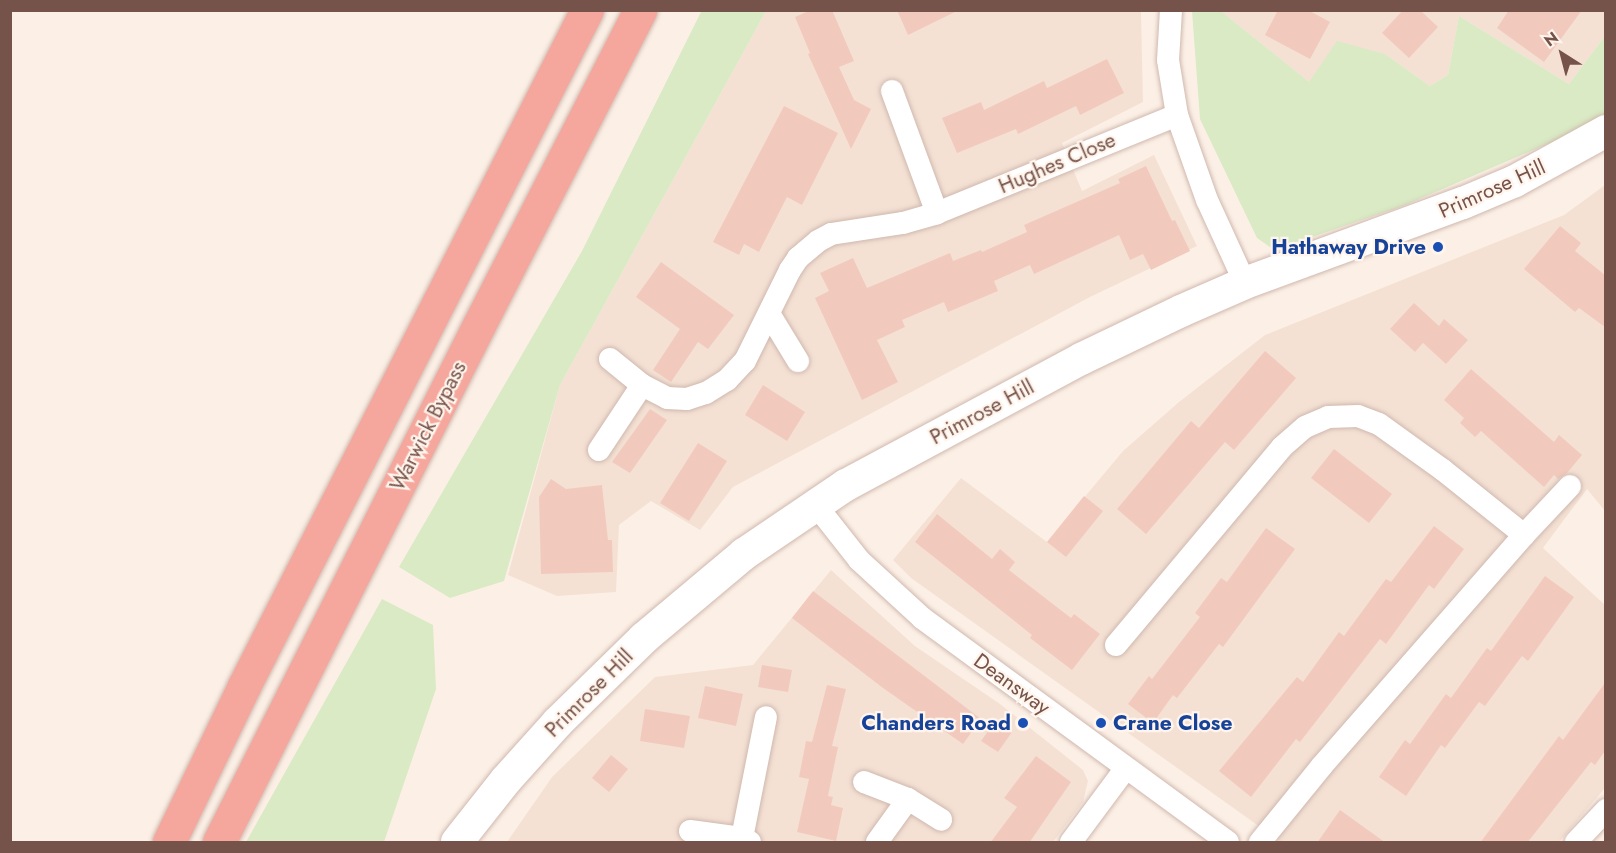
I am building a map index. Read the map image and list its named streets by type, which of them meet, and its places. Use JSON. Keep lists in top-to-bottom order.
{
  "streets": {
    "highway": ["Warwick Bypass"],
    "street": ["Hughes Close", "Primrose Hill", "Deansway"]
  },
  "crossings": [
    ["Primrose Hill", "Deansway"]
  ],
  "places": ["Hathaway Drive", "Chanders Road", "Crane Close"],
  "north": "top left"
}
